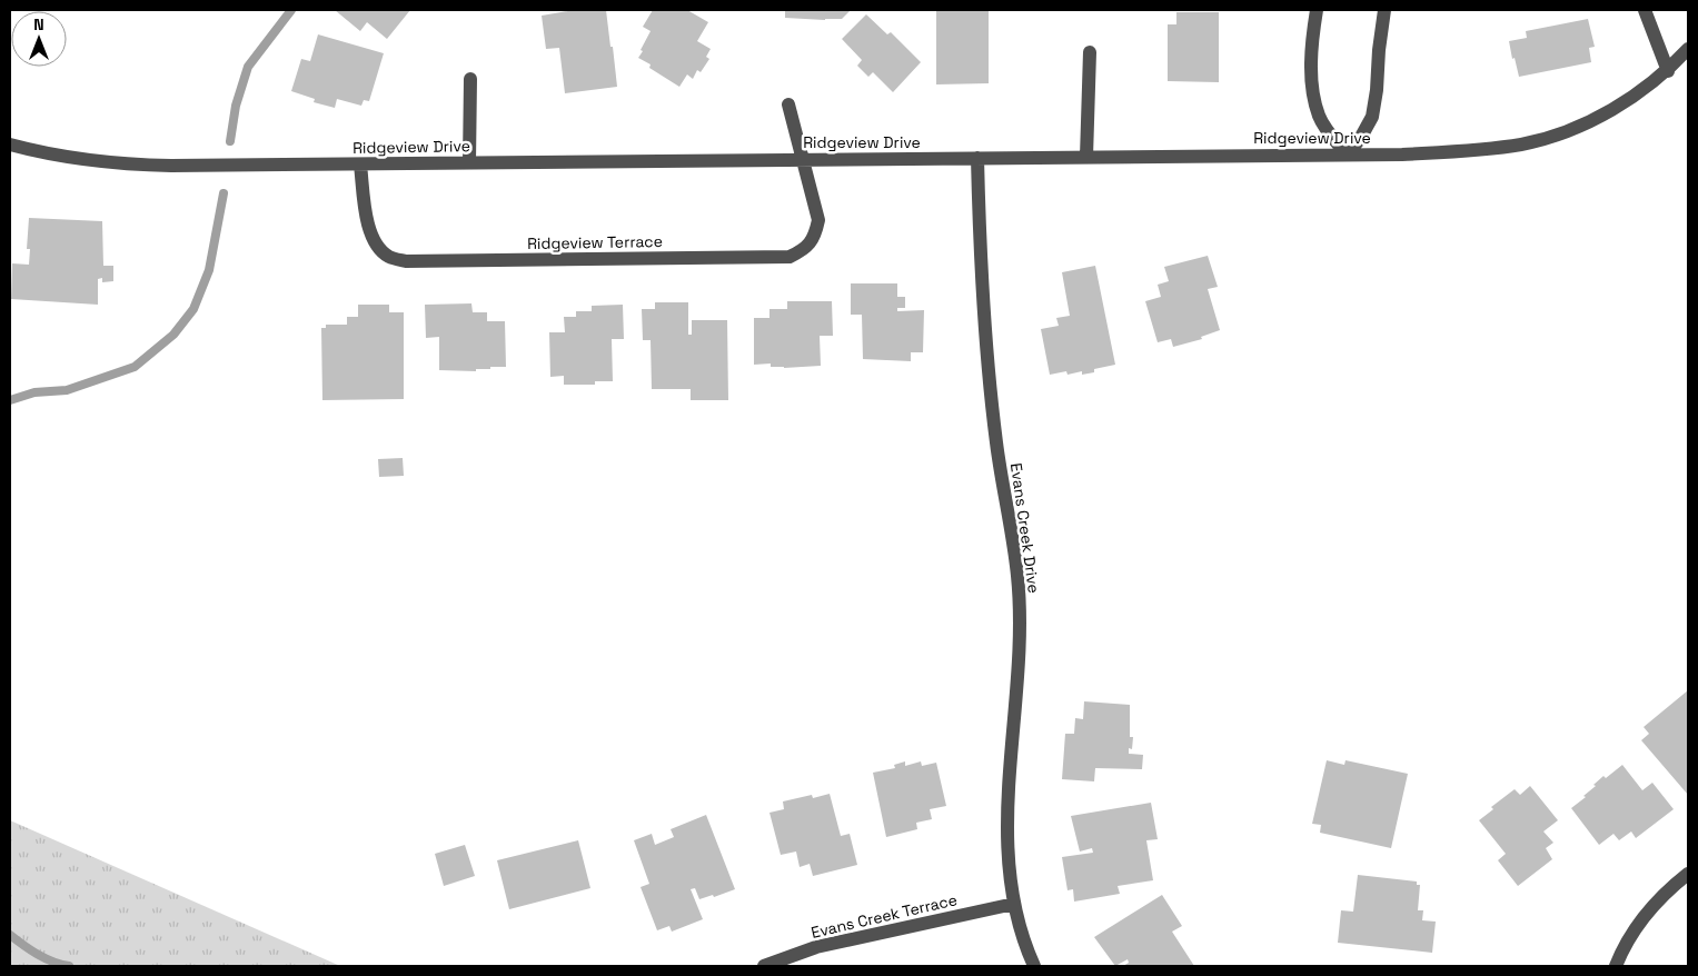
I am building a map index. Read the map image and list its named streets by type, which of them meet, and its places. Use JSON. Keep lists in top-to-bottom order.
{
  "streets": {
    "street": [
      "Ridgeview Drive",
      "Ridgeview Terrace",
      "Evans Creek Drive",
      "Evans Creek Terrace"
    ]
  },
  "crossings": [
    ["Ridgeview Drive", "Ridgeview Terrace"],
    ["Ridgeview Drive", "Evans Creek Drive"],
    ["Evans Creek Drive", "Evans Creek Terrace"]
  ],
  "north": "top"
}
